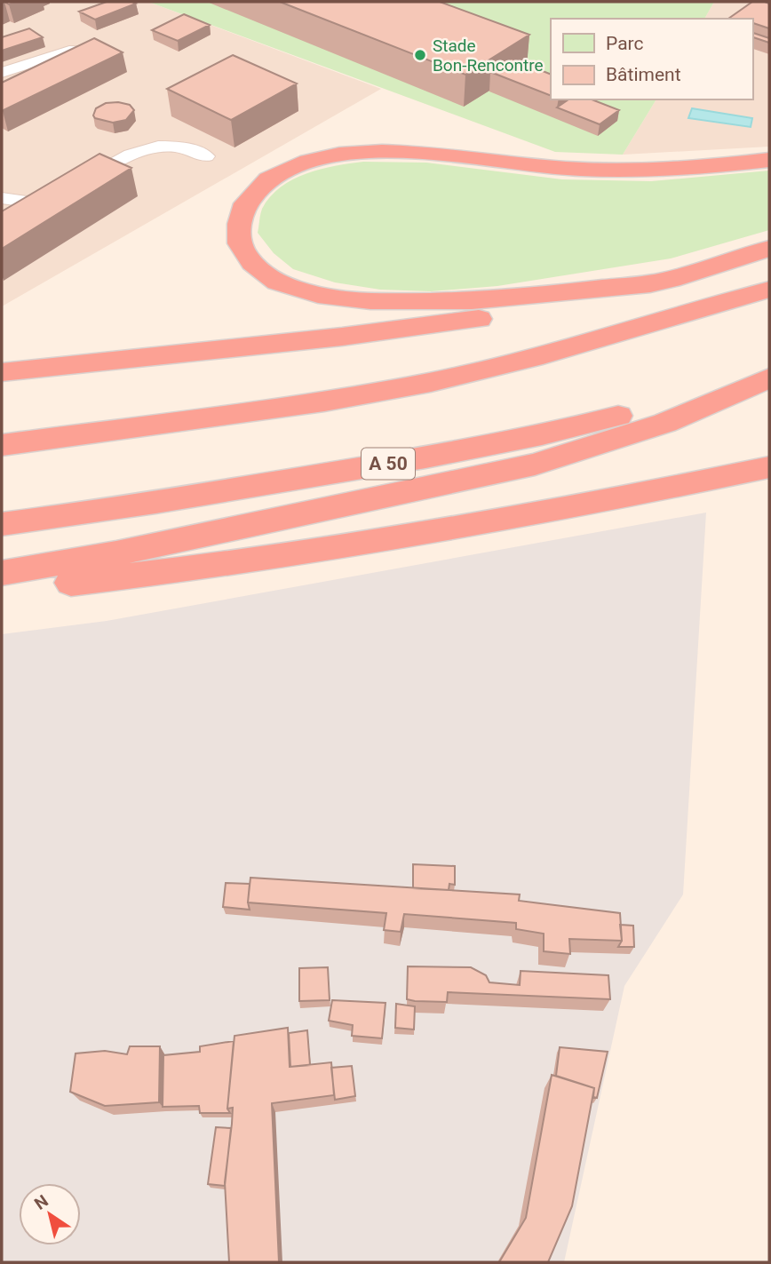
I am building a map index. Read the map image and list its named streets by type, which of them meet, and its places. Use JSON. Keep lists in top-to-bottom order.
{
  "streets": {
    "highway": ["A 50"]
  },
  "places": ["Stade Bon-Rencontre"],
  "legend": ["Parc", "Bâtiment"],
  "north": "top left"
}
